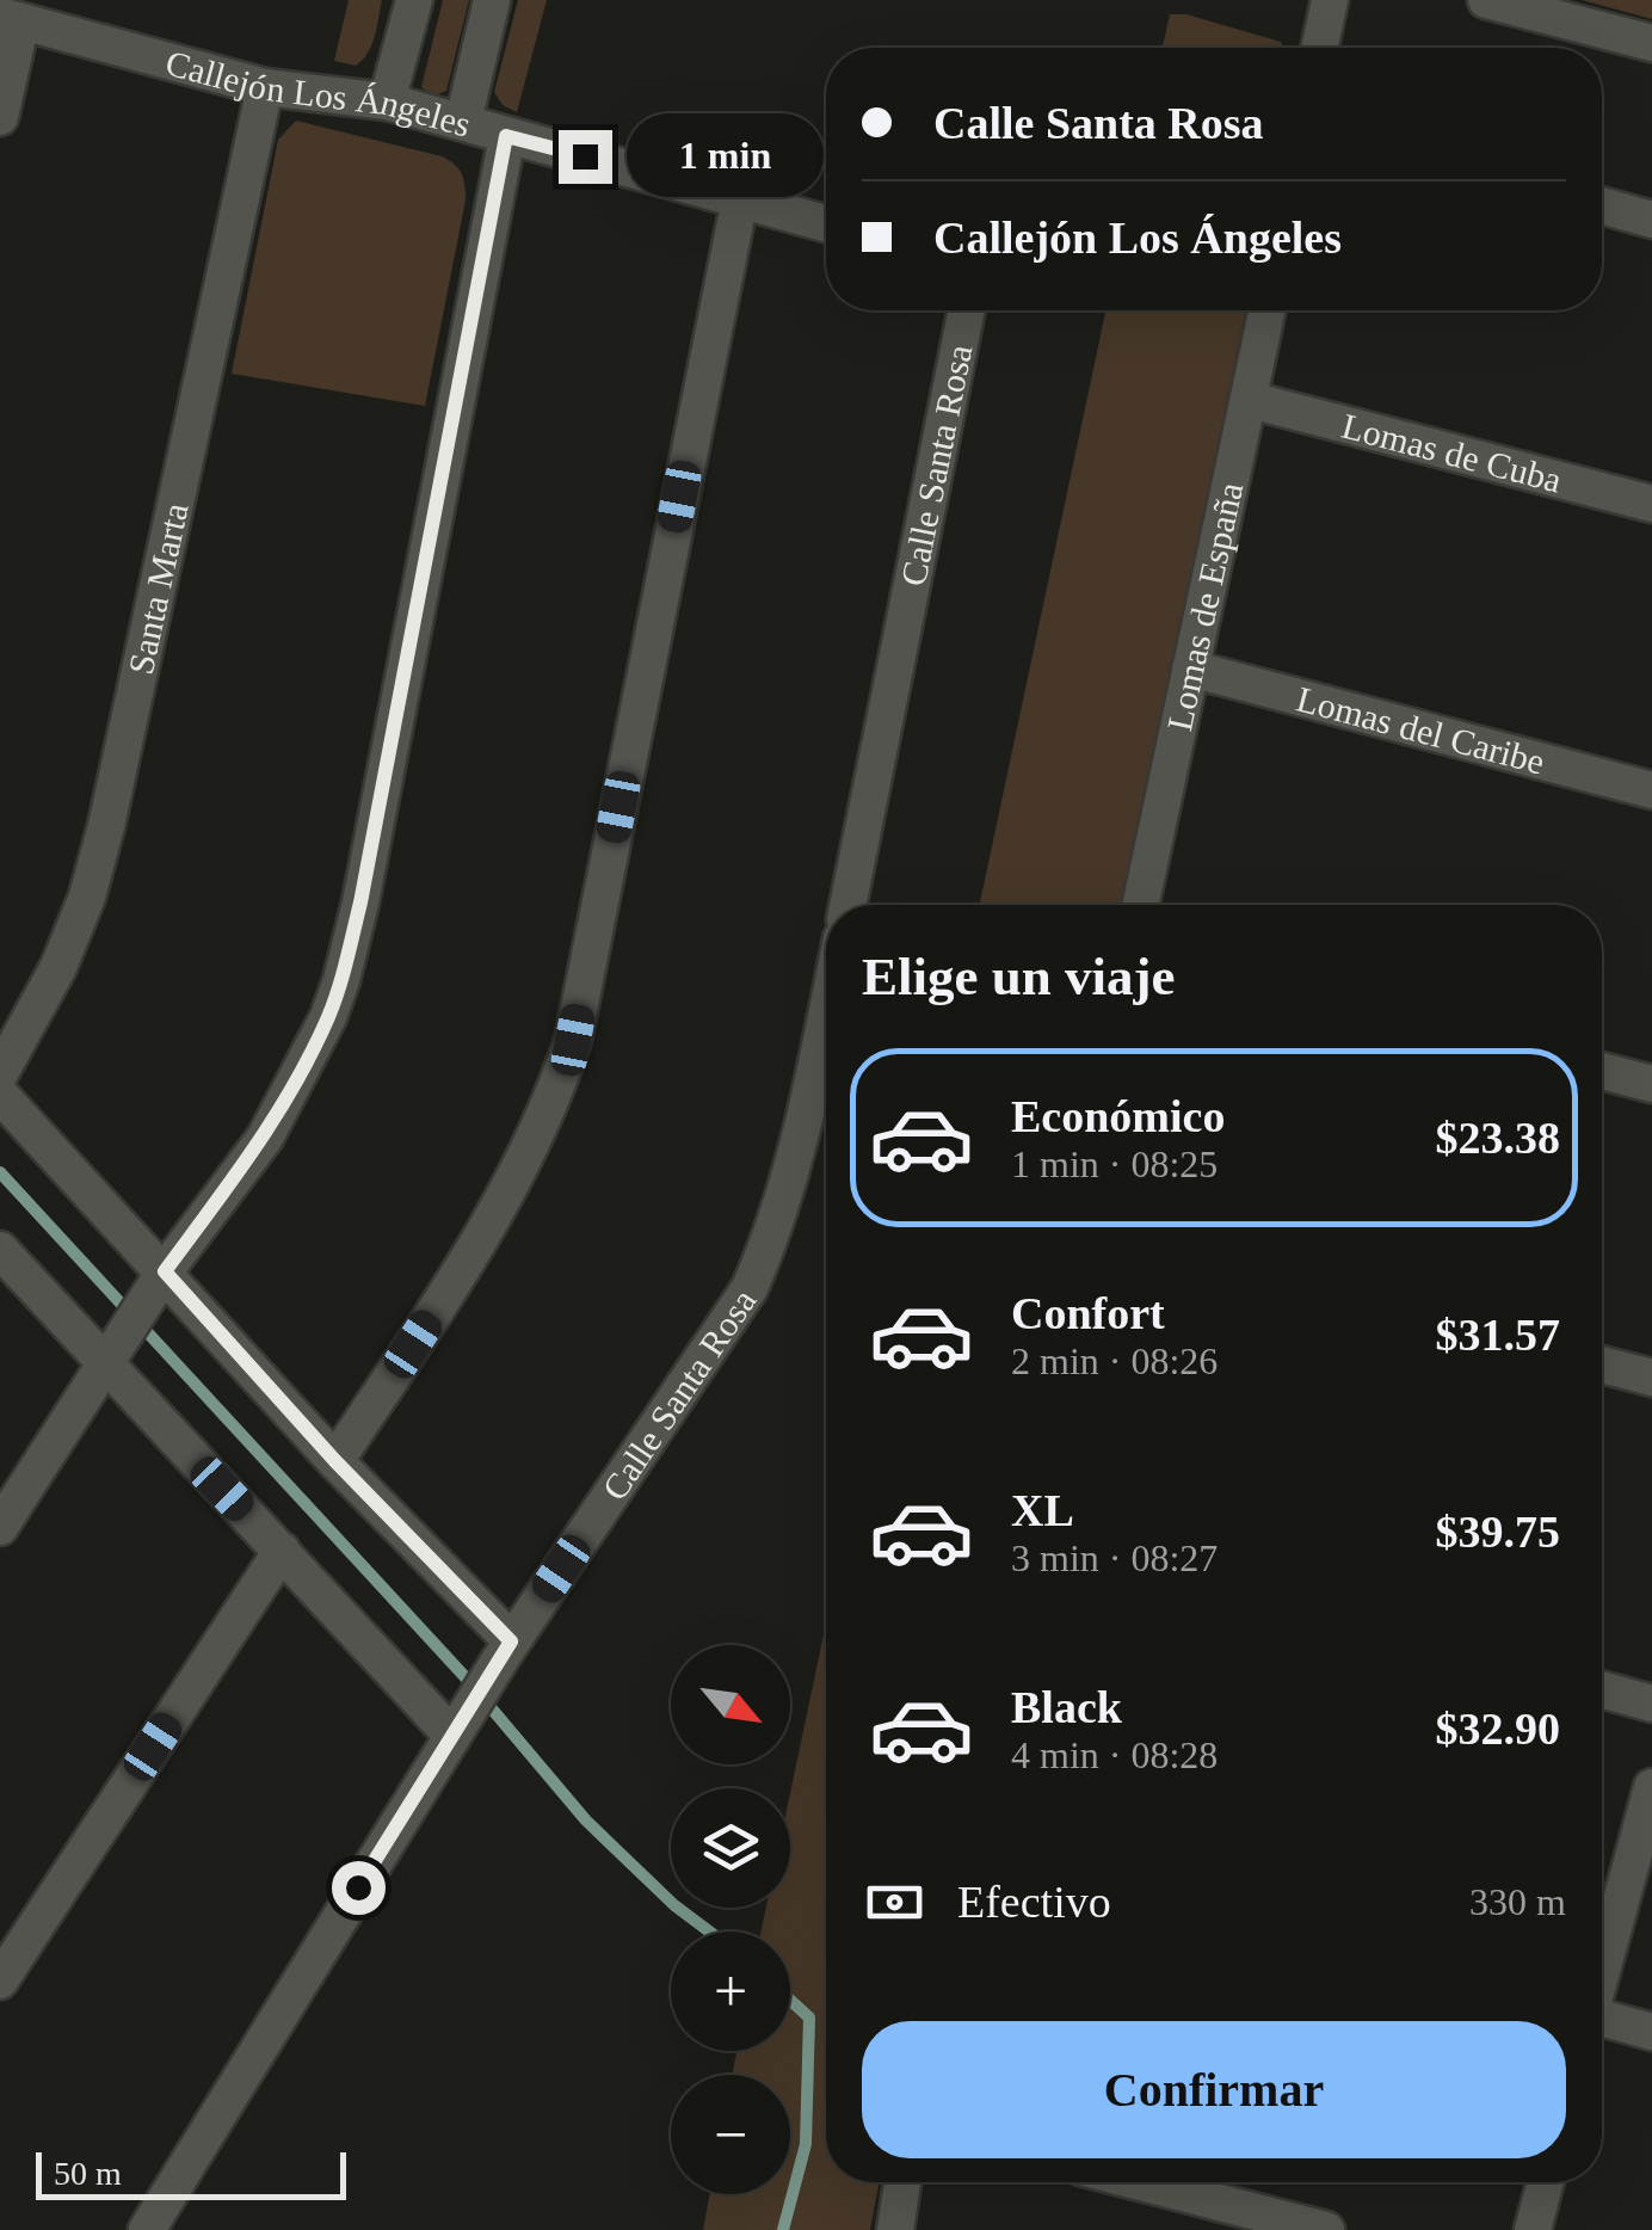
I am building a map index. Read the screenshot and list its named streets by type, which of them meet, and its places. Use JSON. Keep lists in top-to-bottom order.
{
  "streets": {
    "street": [
      "Callejón Los Ángeles",
      "Lomas de Cuba",
      "Calle Santa Rosa",
      "Santa Marta",
      "Lomas de España",
      "Lomas del Caribe"
    ]
  },
  "crossings": [
    ["Callejón Los Ángeles", "Santa Marta"],
    ["Lomas de Cuba", "Lomas de España"],
    ["Lomas de España", "Lomas del Caribe"]
  ],
  "scale_bar": "50 m",
  "north": "bottom right",
  "page": {
    "banner": ["Calle Santa Rosa", "Callejón Los Ángeles"],
    "bubble": "1 min",
    "heading": "Elige un viaje",
    "list": [
      {
        "name": "Económico",
        "note": "1 min · 08:25",
        "value": "$23.38"
      },
      {
        "name": "Confort",
        "note": "2 min · 08:26",
        "value": "$31.57"
      },
      {
        "name": "XL",
        "note": "3 min · 08:27",
        "value": "$39.75"
      },
      {
        "name": "Black",
        "note": "4 min · 08:28",
        "value": "$32.90"
      }
    ],
    "map_buttons": ["+", "−"],
    "pay": ["Efectivo", "330 m"],
    "buttons": "Confirmar",
    "scale": "50 m"
  }
}
